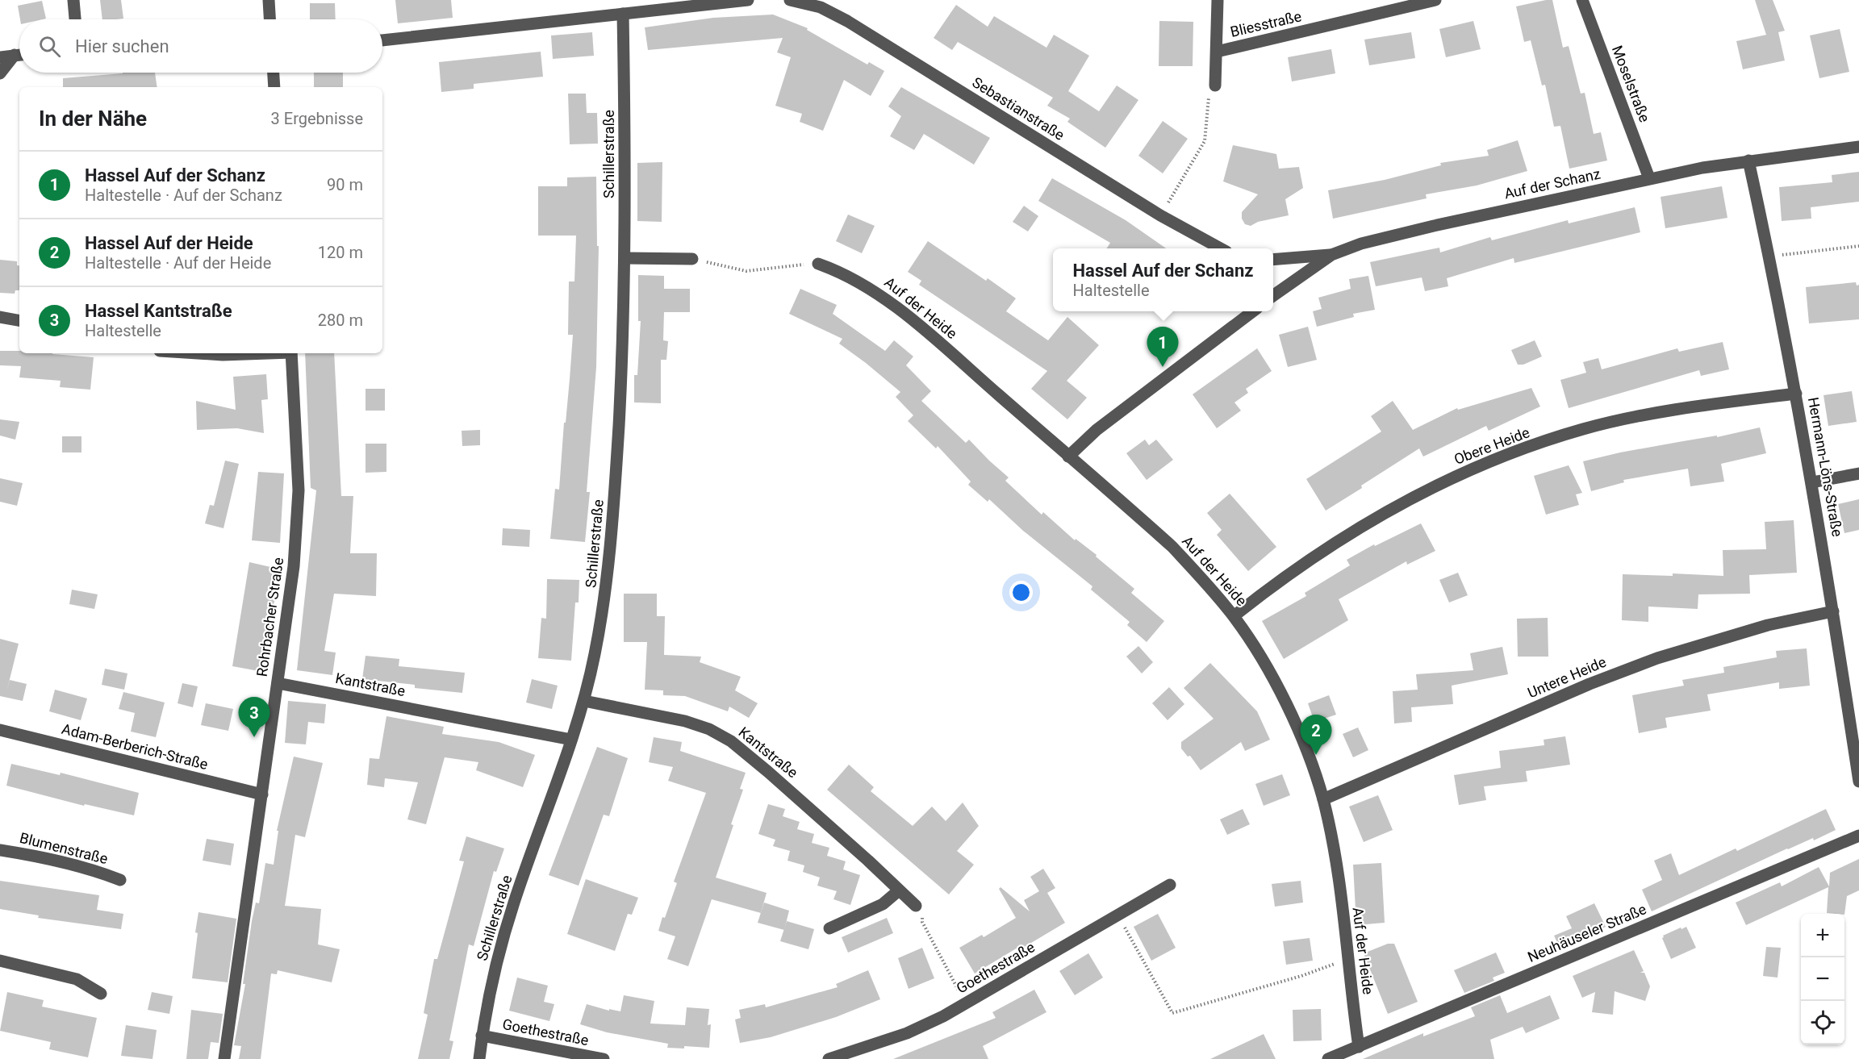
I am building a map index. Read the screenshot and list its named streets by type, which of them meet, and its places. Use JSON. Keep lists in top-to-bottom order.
{
  "streets": {
    "street": [
      "Bliesstraße",
      "Moselstraße",
      "Sebastianstraße",
      "Schillerstraße",
      "Auf der Schanz",
      "Auf der Heide",
      "Obere Heide",
      "Hermann-Löns-Straße",
      "Rohrbacher Straße",
      "Untere Heide",
      "Kantstraße",
      "Adam-Berberich-Straße",
      "Blumenstraße",
      "Neuhäuseler Straße",
      "Goethestraße"
    ]
  },
  "crossings": [
    ["Moselstraße", "Auf der Schanz"],
    ["Schillerstraße", "Kantstraße"],
    ["Schillerstraße", "Goethestraße"],
    ["Auf der Schanz", "Hermann-Löns-Straße"],
    ["Auf der Heide", "Obere Heide"],
    ["Auf der Heide", "Untere Heide"],
    ["Auf der Heide", "Neuhäuseler Straße"],
    ["Obere Heide", "Hermann-Löns-Straße"],
    ["Hermann-Löns-Straße", "Untere Heide"],
    ["Rohrbacher Straße", "Kantstraße"],
    ["Rohrbacher Straße", "Adam-Berberich-Straße"]
  ],
  "page": {
    "search": "Hier suchen",
    "heading": ["In der Nähe", "3 Ergebnisse"],
    "list": [
      {
        "mark": "1",
        "name": "Hassel Auf der Schanz",
        "note": "Haltestelle · Auf der Schanz",
        "value": "90 m"
      },
      {
        "mark": "2",
        "name": "Hassel Auf der Heide",
        "note": "Haltestelle · Auf der Heide",
        "value": "120 m"
      },
      {
        "mark": "3",
        "name": "Hassel Kantstraße",
        "note": "Haltestelle",
        "value": "280 m"
      }
    ],
    "popup": ["Hassel Auf der Schanz", "Haltestelle"],
    "pins": ["1", "3", "2"],
    "map_buttons": ["+", "−"]
  }
}
